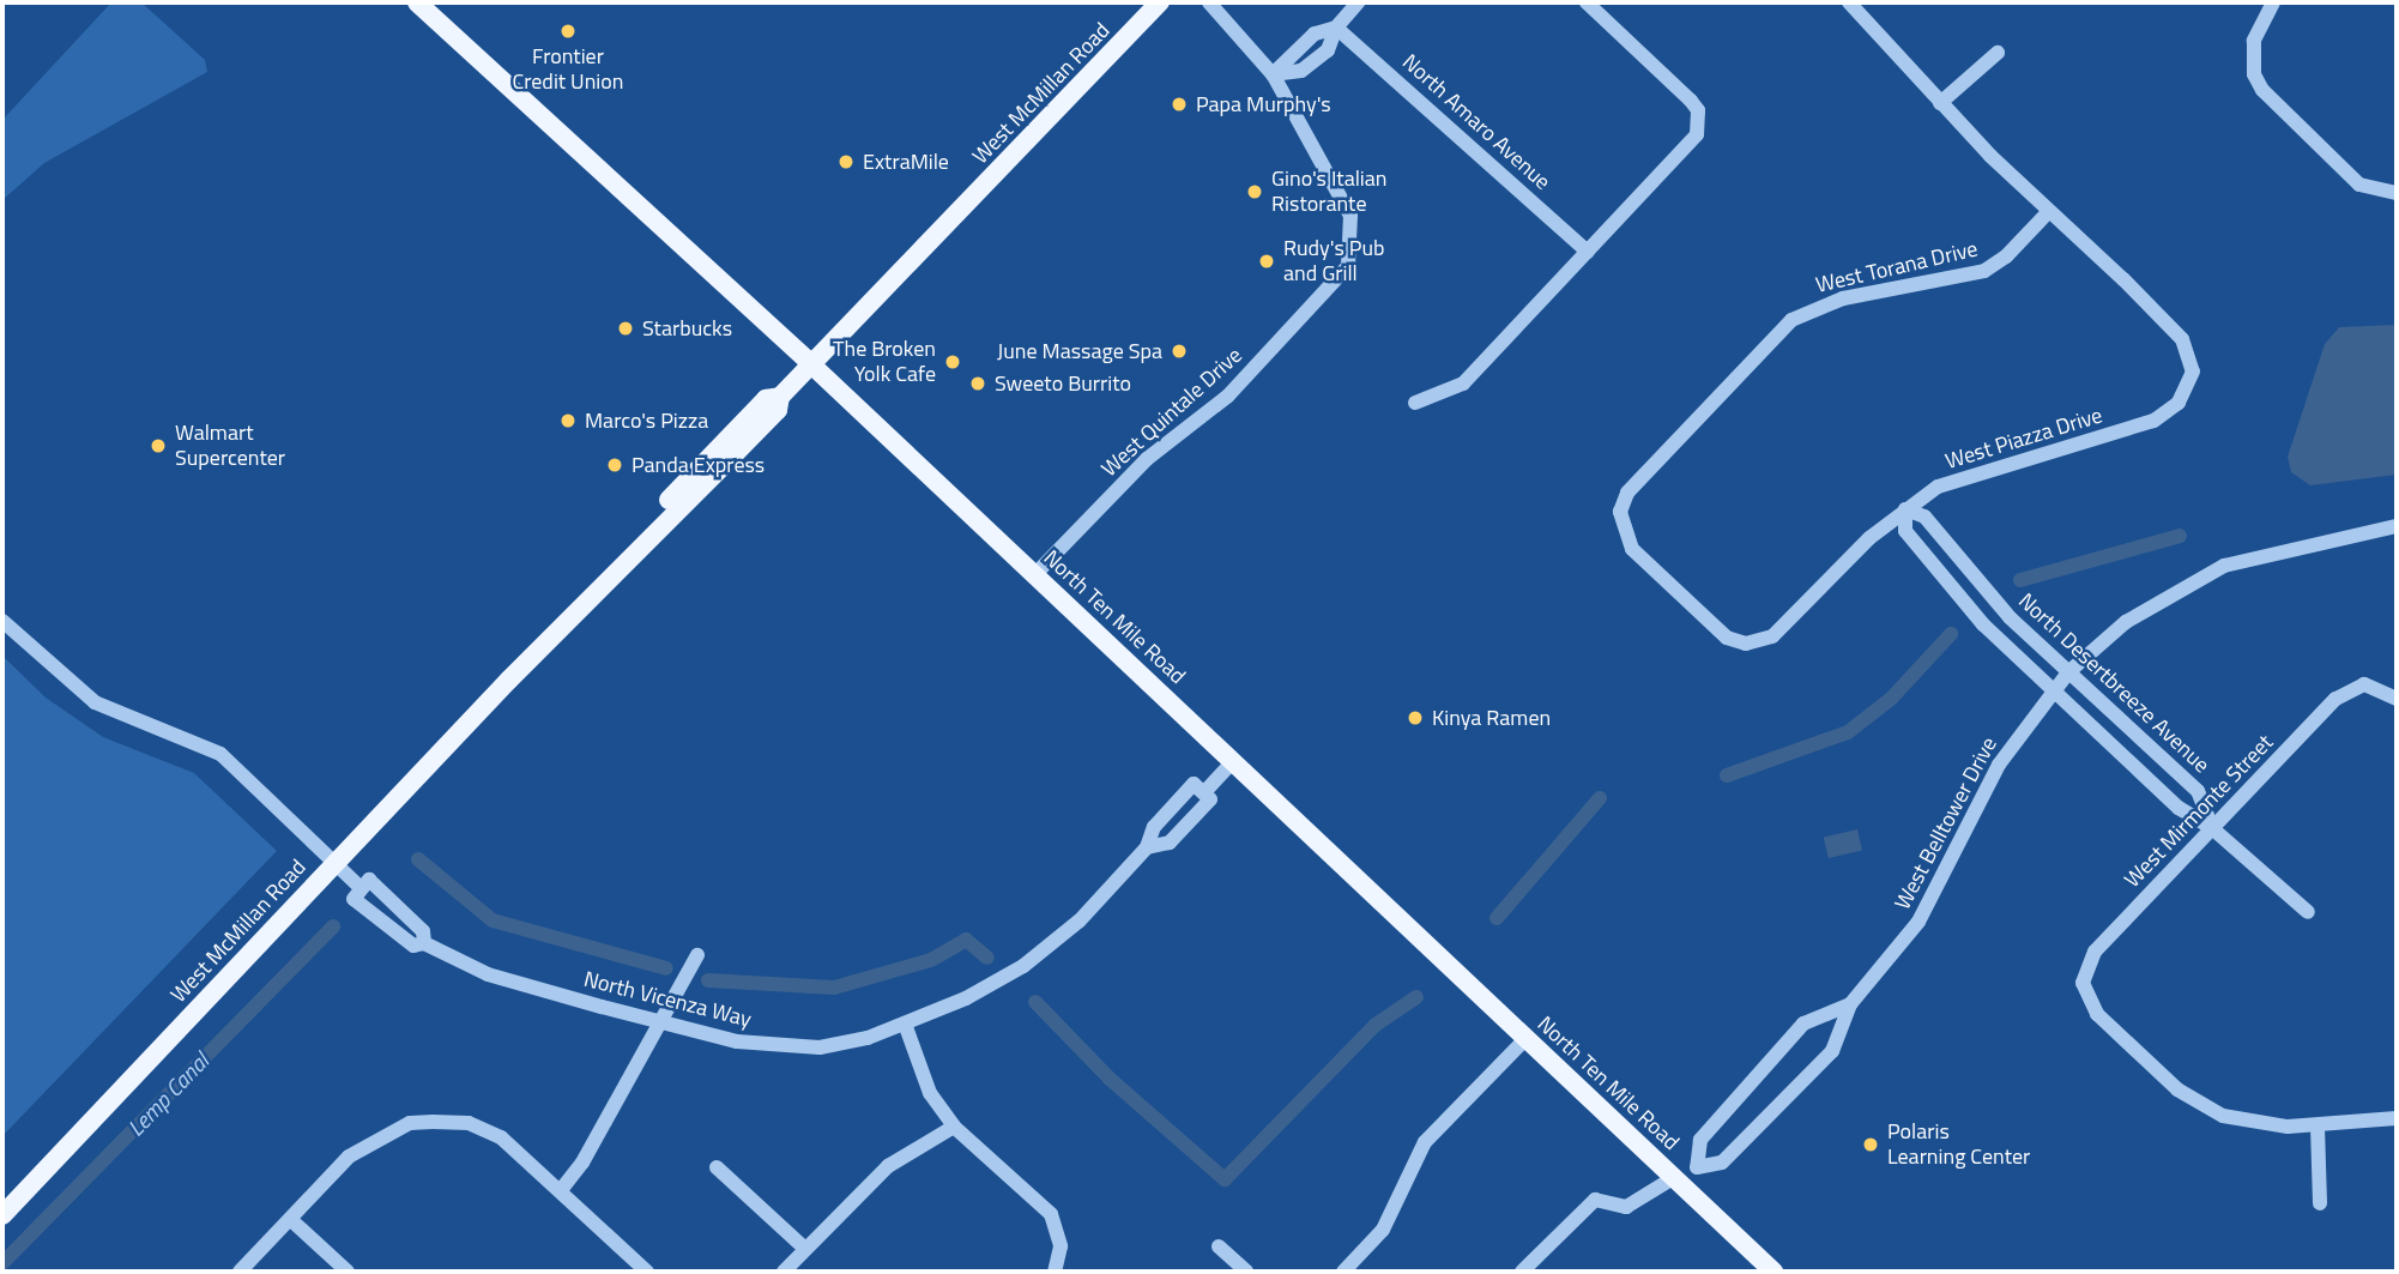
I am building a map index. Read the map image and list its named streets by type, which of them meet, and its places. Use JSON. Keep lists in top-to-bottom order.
{
  "streets": {
    "main road": ["West McMillan Road", "North Ten Mile Road"],
    "street": [
      "North Amaro Avenue",
      "West Torana Drive",
      "West Quintale Drive",
      "West Piazza Drive",
      "North Desertbreeze Avenue",
      "West Mirmonte Street",
      "West Belltower Drive",
      "North Vicenza Way"
    ]
  },
  "crossings": [
    ["West McMillan Road", "North Ten Mile Road"],
    ["West McMillan Road", "North Vicenza Way"],
    ["West Torana Drive", "West Piazza Drive"],
    ["West Quintale Drive", "North Ten Mile Road"],
    ["West Piazza Drive", "North Desertbreeze Avenue"],
    ["North Ten Mile Road", "West Belltower Drive"],
    ["North Ten Mile Road", "North Vicenza Way"],
    ["North Desertbreeze Avenue", "West Mirmonte Street"],
    ["North Desertbreeze Avenue", "West Belltower Drive"]
  ],
  "water": ["Lemp Canal"],
  "places": [
    "Frontier Credit Union",
    "Papa Murphy's",
    "ExtraMile",
    "Gino's Italian Ristorante",
    "Rudy's Pub and Grill",
    "Starbucks",
    "June Massage Spa",
    "The Broken Yolk Cafe",
    "Sweeto Burrito",
    "Marco's Pizza",
    "Walmart Supercenter",
    "Panda Express",
    "Kinya Ramen",
    "Polaris Learning Center"
  ]
}
